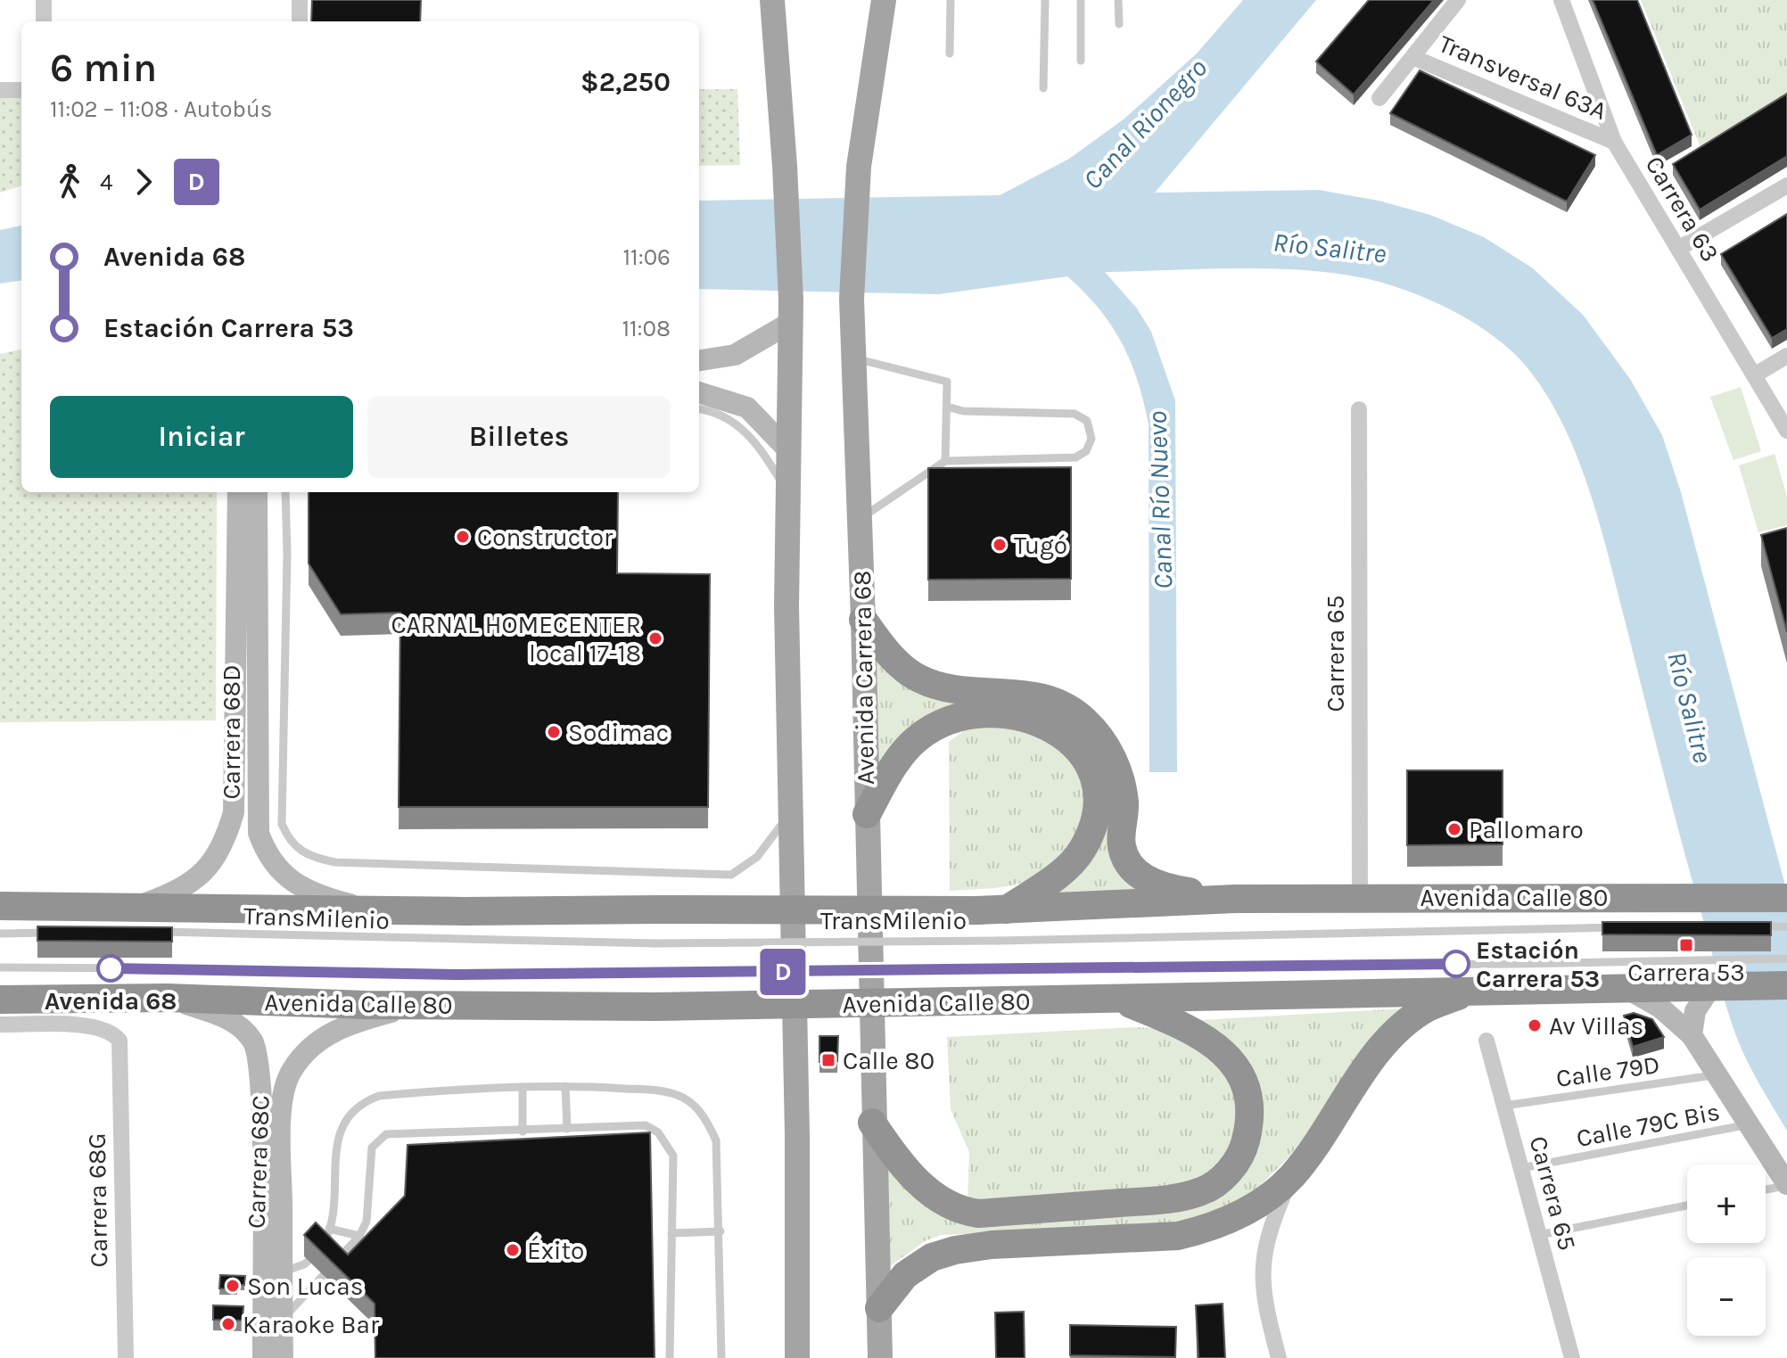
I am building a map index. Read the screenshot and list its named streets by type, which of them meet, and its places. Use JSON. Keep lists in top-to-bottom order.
{
  "streets": {
    "highway": ["Avenida Calle 80"],
    "main road": ["Avenida Carrera 68"],
    "street": [
      "Transversal 63A",
      "Carrera 63",
      "Carrera 65",
      "Carrera 68D",
      "Carrera 68C",
      "Carrera 68G"
    ],
    "lane": ["TransMilenio", "Calle 79D", "Calle 79C Bis"]
  },
  "crossings": [
    ["Transversal 63A", "Carrera 63"],
    ["Carrera 65", "Avenida Calle 80"],
    ["Carrera 65", "Calle 79D"],
    ["Carrera 65", "Calle 79C Bis"],
    ["Carrera 68D", "Avenida Calle 80"],
    ["Avenida Calle 80", "Carrera 68C"]
  ],
  "water": ["Canal Rionegro", "Río Salitre", "Canal Río Nuevo"],
  "places": {
    "other": [
      "Constructor",
      "Tugó",
      "CARNAL HOMECENTER local 17-18",
      "Sodimac",
      "Pallomaro",
      "Estación Carrera 53",
      "Avenida 68",
      "Av Villas",
      "Éxito",
      "Son Lucas",
      "Karaoke Bar"
    ],
    "transit": ["Carrera 53", "Calle 80"]
  },
  "lines": ["bus line D"],
  "page": {
    "on_map": "D",
    "heading": ["6 min", "11:02 – 11:08 · Autobús", "$2,250"],
    "legs": ["4", "D"],
    "list": [
      {
        "name": "Avenida 68",
        "value": "11:06"
      },
      {
        "name": "Estación Carrera 53",
        "value": "11:08"
      }
    ],
    "buttons": ["Iniciar", "Billetes"],
    "map_buttons": ["+", "−"]
  }
}
